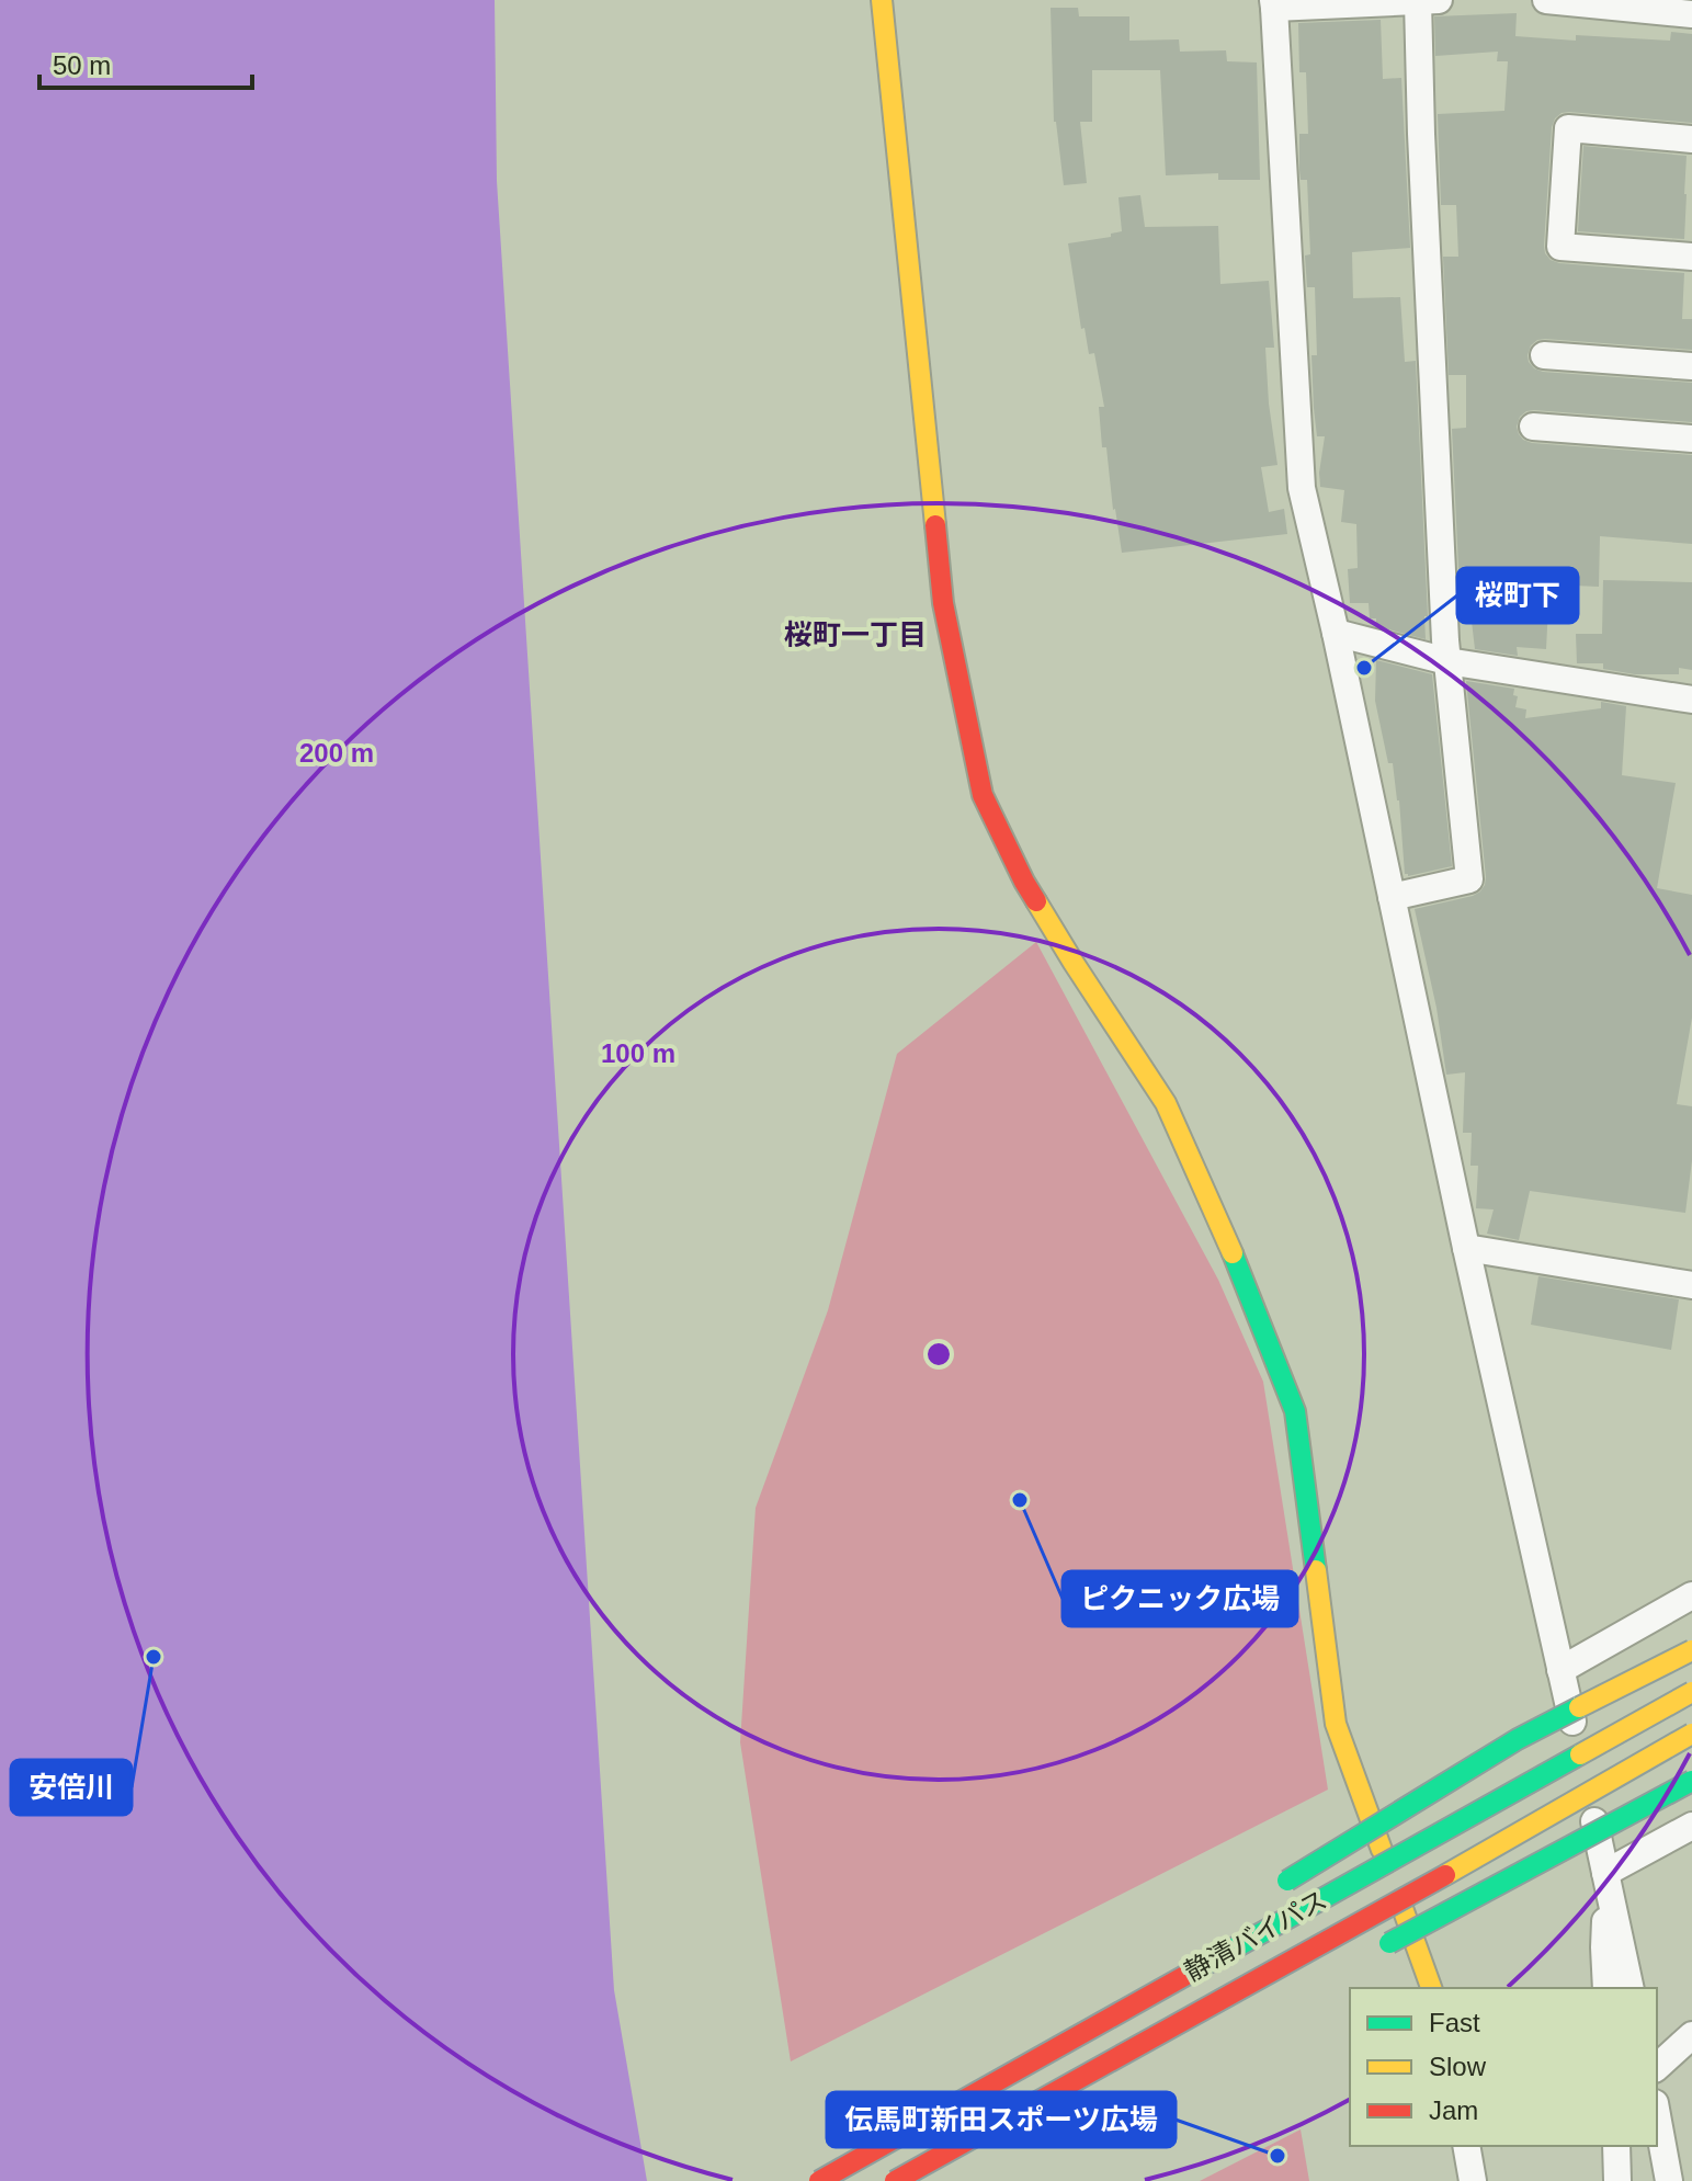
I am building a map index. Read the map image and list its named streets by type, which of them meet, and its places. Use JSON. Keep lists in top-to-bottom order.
{
  "streets": {
    "main road": ["静清バイパス"]
  },
  "districts": ["桜町一丁目"],
  "places": [
    "桜町下",
    "ピクニック広場",
    "安倍川",
    "伝馬町新田スポーツ広場"
  ],
  "legend": ["Fast", "Slow", "Jam"],
  "scale_bar": "50 m",
  "rings": ["200 m", "100 m"]
}
